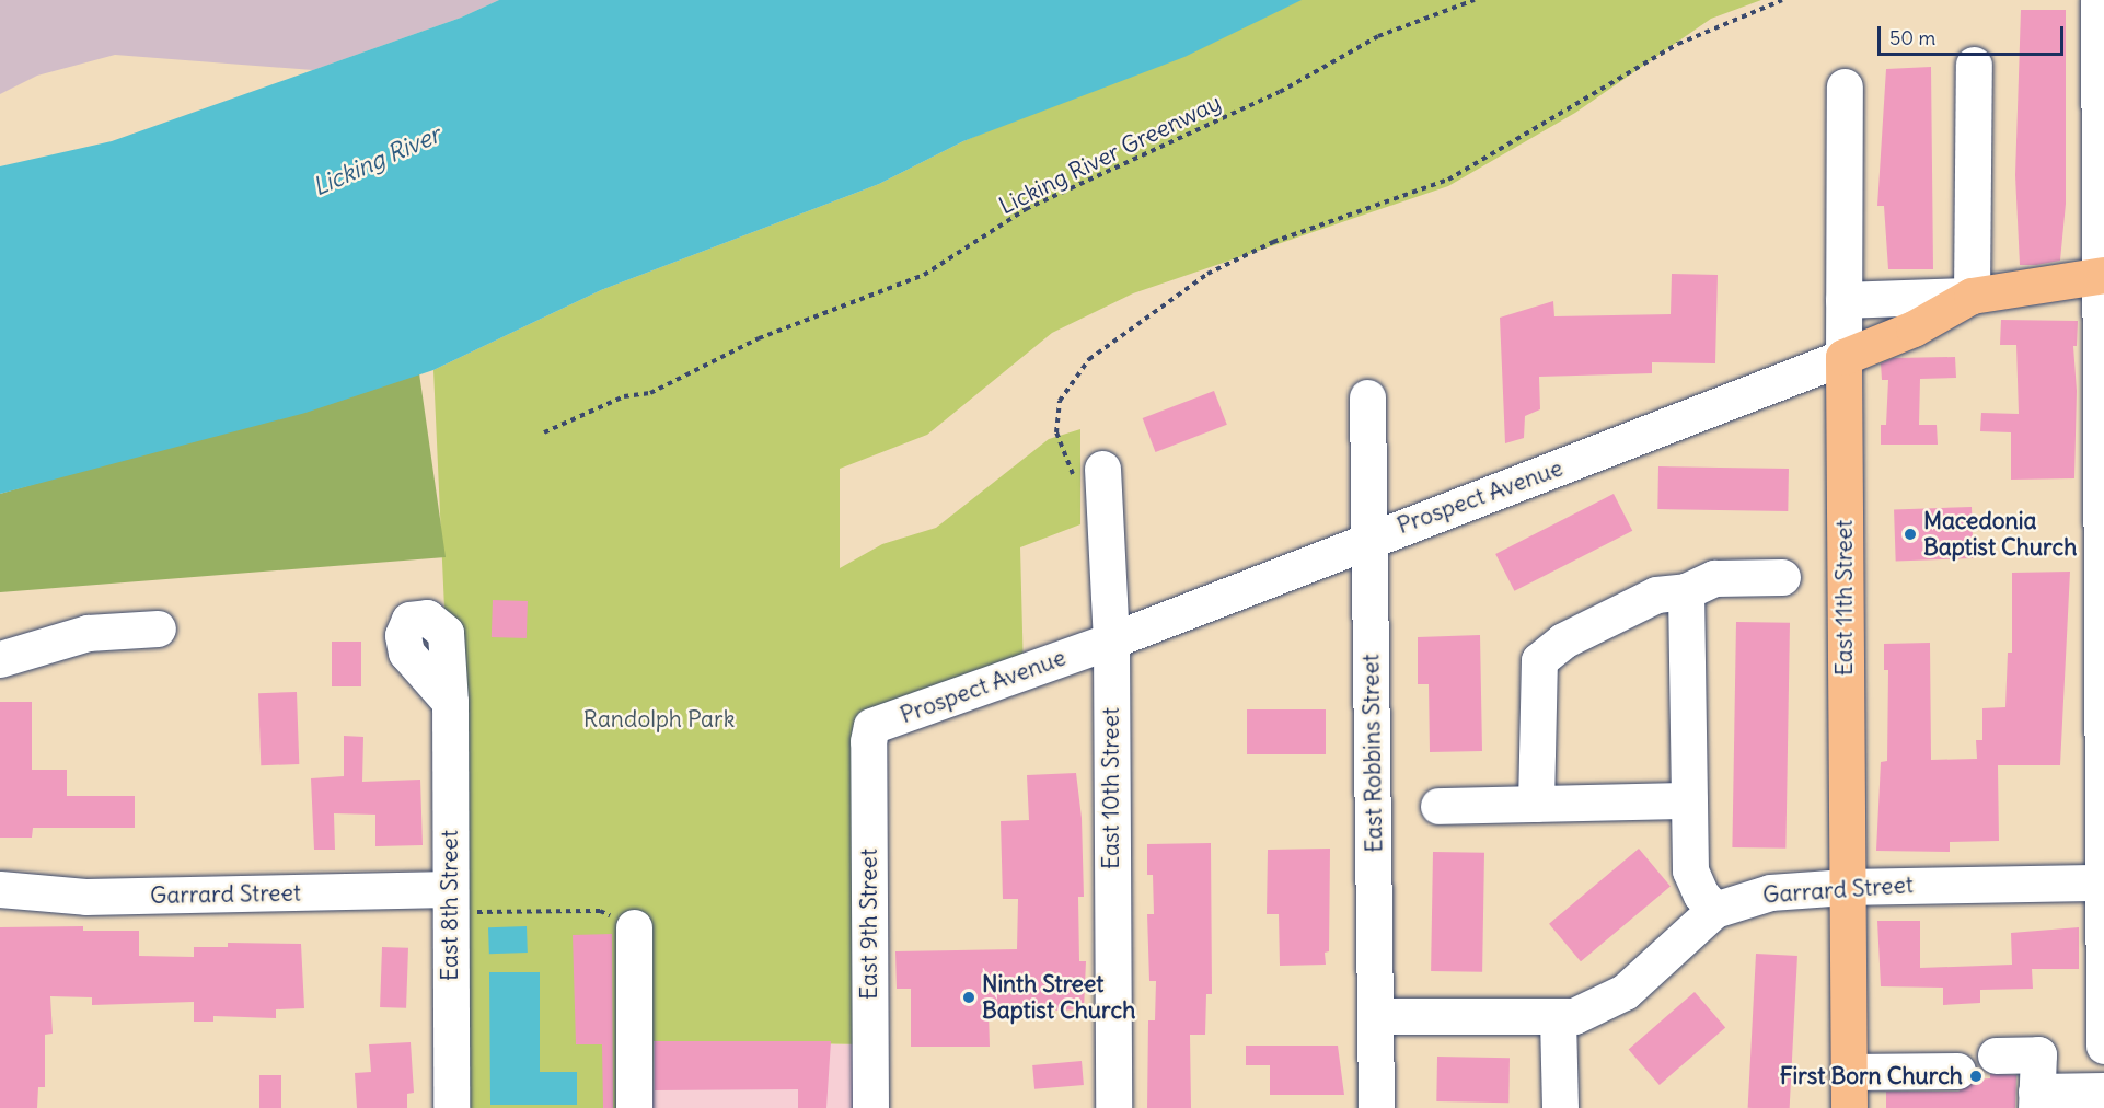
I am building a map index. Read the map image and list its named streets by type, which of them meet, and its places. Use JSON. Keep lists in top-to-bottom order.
{
  "streets": {
    "main road": ["Prospect Avenue", "East 11th Street"],
    "street": [
      "East Robbins Street",
      "East 10th Street",
      "Garrard Street",
      "East 8th Street",
      "East 9th Street"
    ],
    "path": ["Licking River Greenway"]
  },
  "crossings": [
    ["Prospect Avenue", "East 11th Street"],
    ["Prospect Avenue", "East Robbins Street"],
    ["Prospect Avenue", "East 10th Street"],
    ["Prospect Avenue", "East 9th Street"],
    ["East 11th Street", "Garrard Street"],
    ["East Robbins Street", "Garrard Street"],
    ["Garrard Street", "East 8th Street"]
  ],
  "water": ["Licking River"],
  "parks": ["Randolph Park"],
  "places": ["Macedonia Baptist Church", "Ninth Street Baptist Church", "First Born Church"],
  "scale_bar": "50 m"
}
